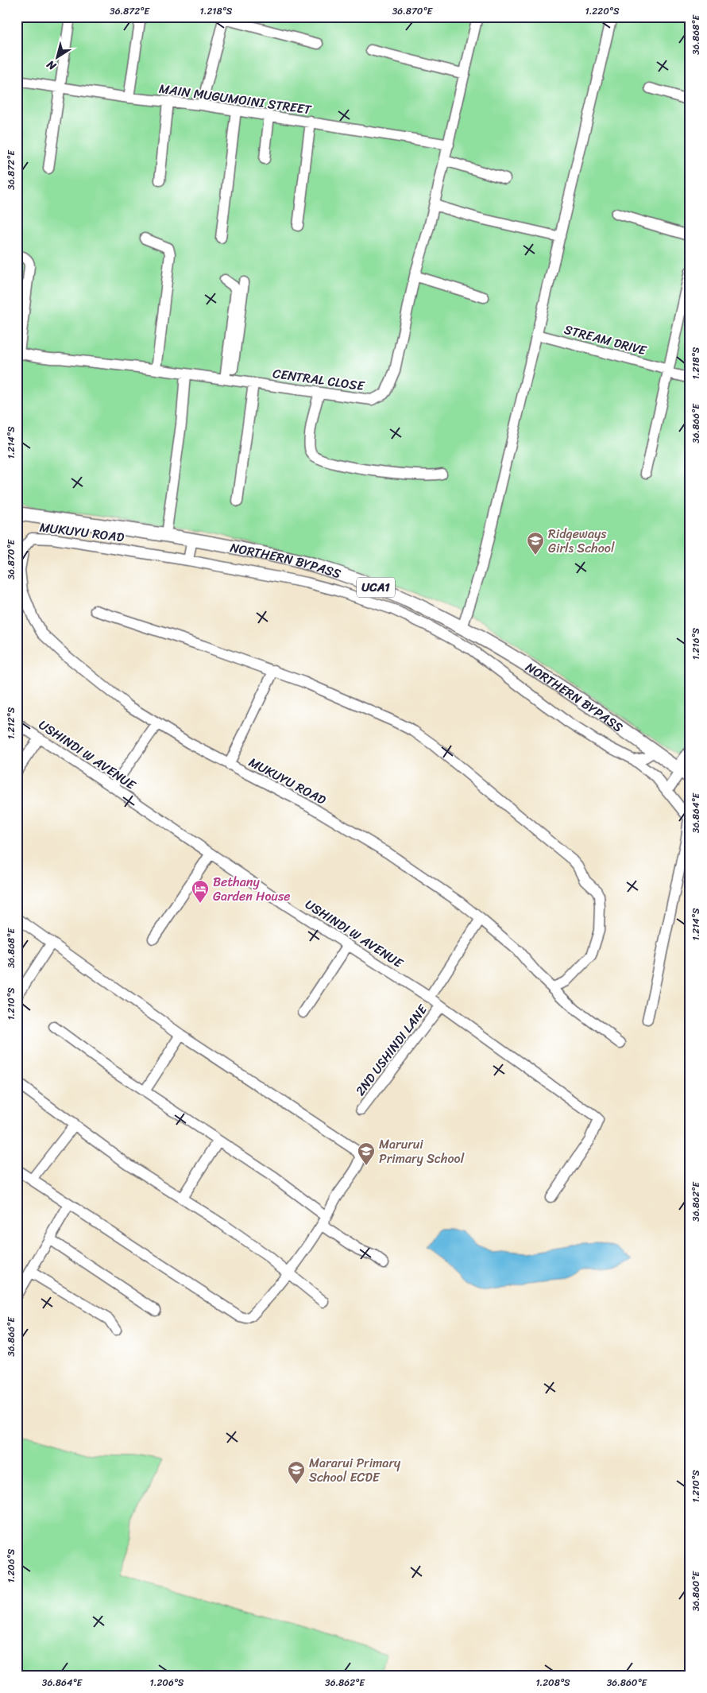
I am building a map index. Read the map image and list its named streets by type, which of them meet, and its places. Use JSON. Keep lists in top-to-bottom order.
{
  "streets": {
    "main road": ["NORTHERN BYPASS", "UCA1"],
    "street": [
      "MAIN MUGUMOINI STREET",
      "STREAM DRIVE",
      "CENTRAL CLOSE",
      "MUKUYU ROAD",
      "USHINDI W AVENUE",
      "2ND USHINDI LANE"
    ]
  },
  "crossings": [
    ["MAIN MUGUMOINI STREET", "CENTRAL CLOSE"],
    ["MUKUYU ROAD", "2ND USHINDI LANE"],
    ["USHINDI W AVENUE", "2ND USHINDI LANE"]
  ],
  "places": {
    "school or university": ["Ridgeways Girls School", "Marurui Primary School", "Mararui Primary School ECDE"],
    "hotel": ["Bethany Garden House"]
  },
  "north": "bottom left",
  "coordinates": [
    "36.872°E",
    "1.218°S",
    "36.870°E",
    "1.220°S",
    "36.868°E",
    "36.866°E",
    "1.214°S",
    "1.216°S",
    "1.212°S",
    "36.864°E",
    "1.210°S",
    "36.862°E",
    "1.206°S",
    "36.860°E",
    "1.208°S"
  ]
}
